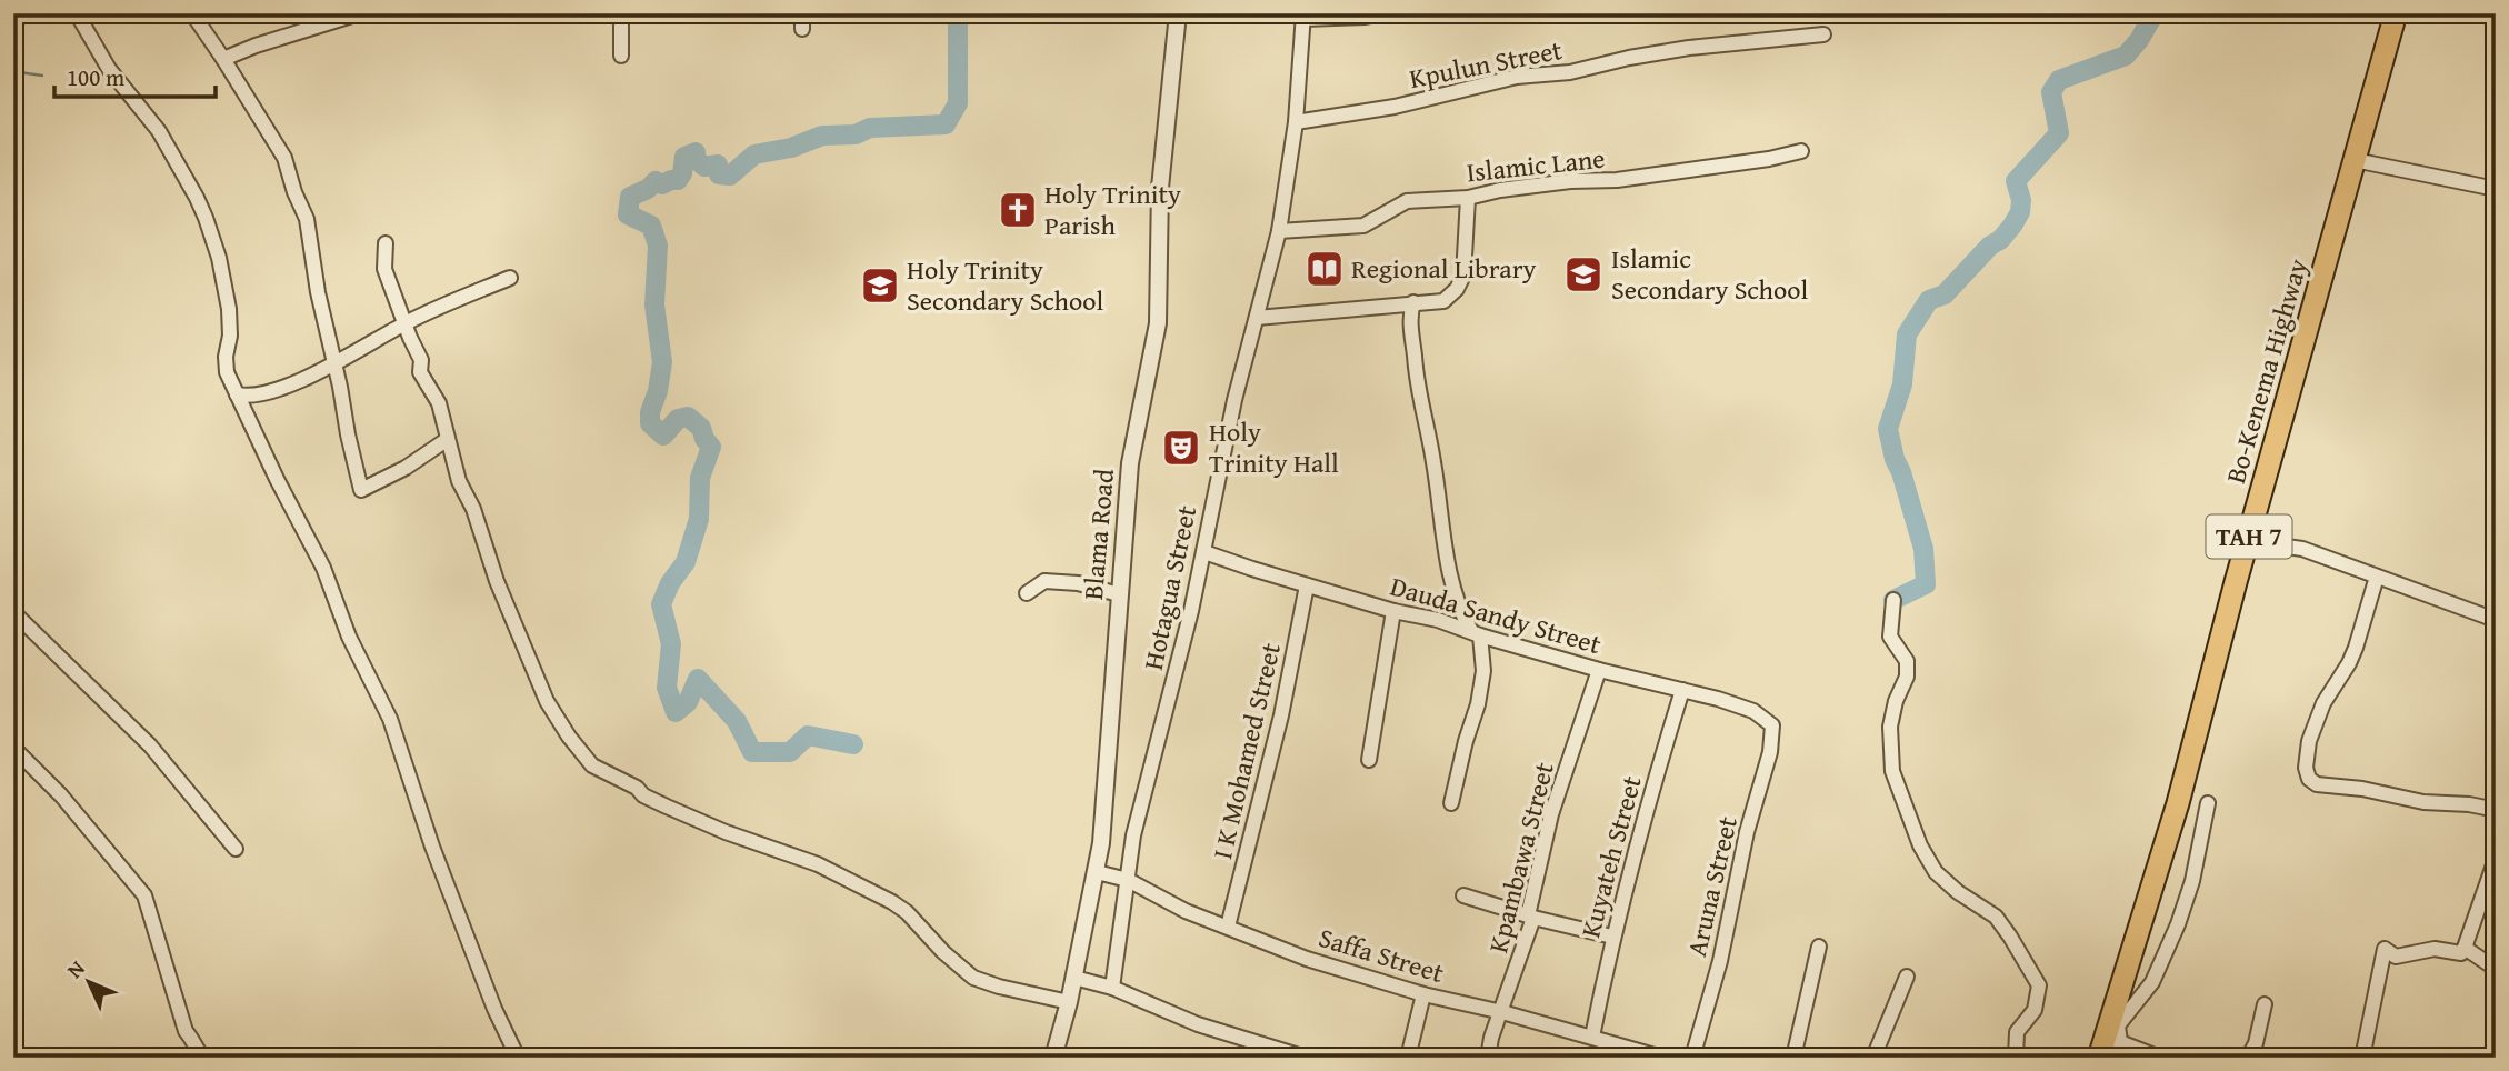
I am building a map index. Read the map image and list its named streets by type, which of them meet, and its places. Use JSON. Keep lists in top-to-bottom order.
{
  "streets": {
    "highway": ["Bo-Kenema Highway", "TAH 7"],
    "street": [
      "Kpulun Street",
      "Islamic Lane",
      "Blama Road",
      "Hotagua Street",
      "Dauda Sandy Street",
      "I K Mohamed Street",
      "Kuyateh Street",
      "Kpambawa Street",
      "Aruna Street",
      "Saffa Street"
    ]
  },
  "crossings": [
    ["Kpulun Street", "Hotagua Street"],
    ["Islamic Lane", "Hotagua Street"],
    ["Blama Road", "Saffa Street"],
    ["Hotagua Street", "Dauda Sandy Street"],
    ["Hotagua Street", "Saffa Street"],
    ["Dauda Sandy Street", "I K Mohamed Street"],
    ["Dauda Sandy Street", "Kuyateh Street"],
    ["Dauda Sandy Street", "Kpambawa Street"],
    ["Dauda Sandy Street", "Aruna Street"],
    ["I K Mohamed Street", "Saffa Street"],
    ["Kuyateh Street", "Saffa Street"],
    ["Kpambawa Street", "Saffa Street"]
  ],
  "places": {
    "church": ["Holy Trinity Parish"],
    "library": ["Regional Library"],
    "school or university": ["Islamic Secondary School", "Holy Trinity Secondary School"],
    "theatre": ["Holy Trinity Hall"]
  },
  "scale_bar": "100 m",
  "north": "top left"
}
